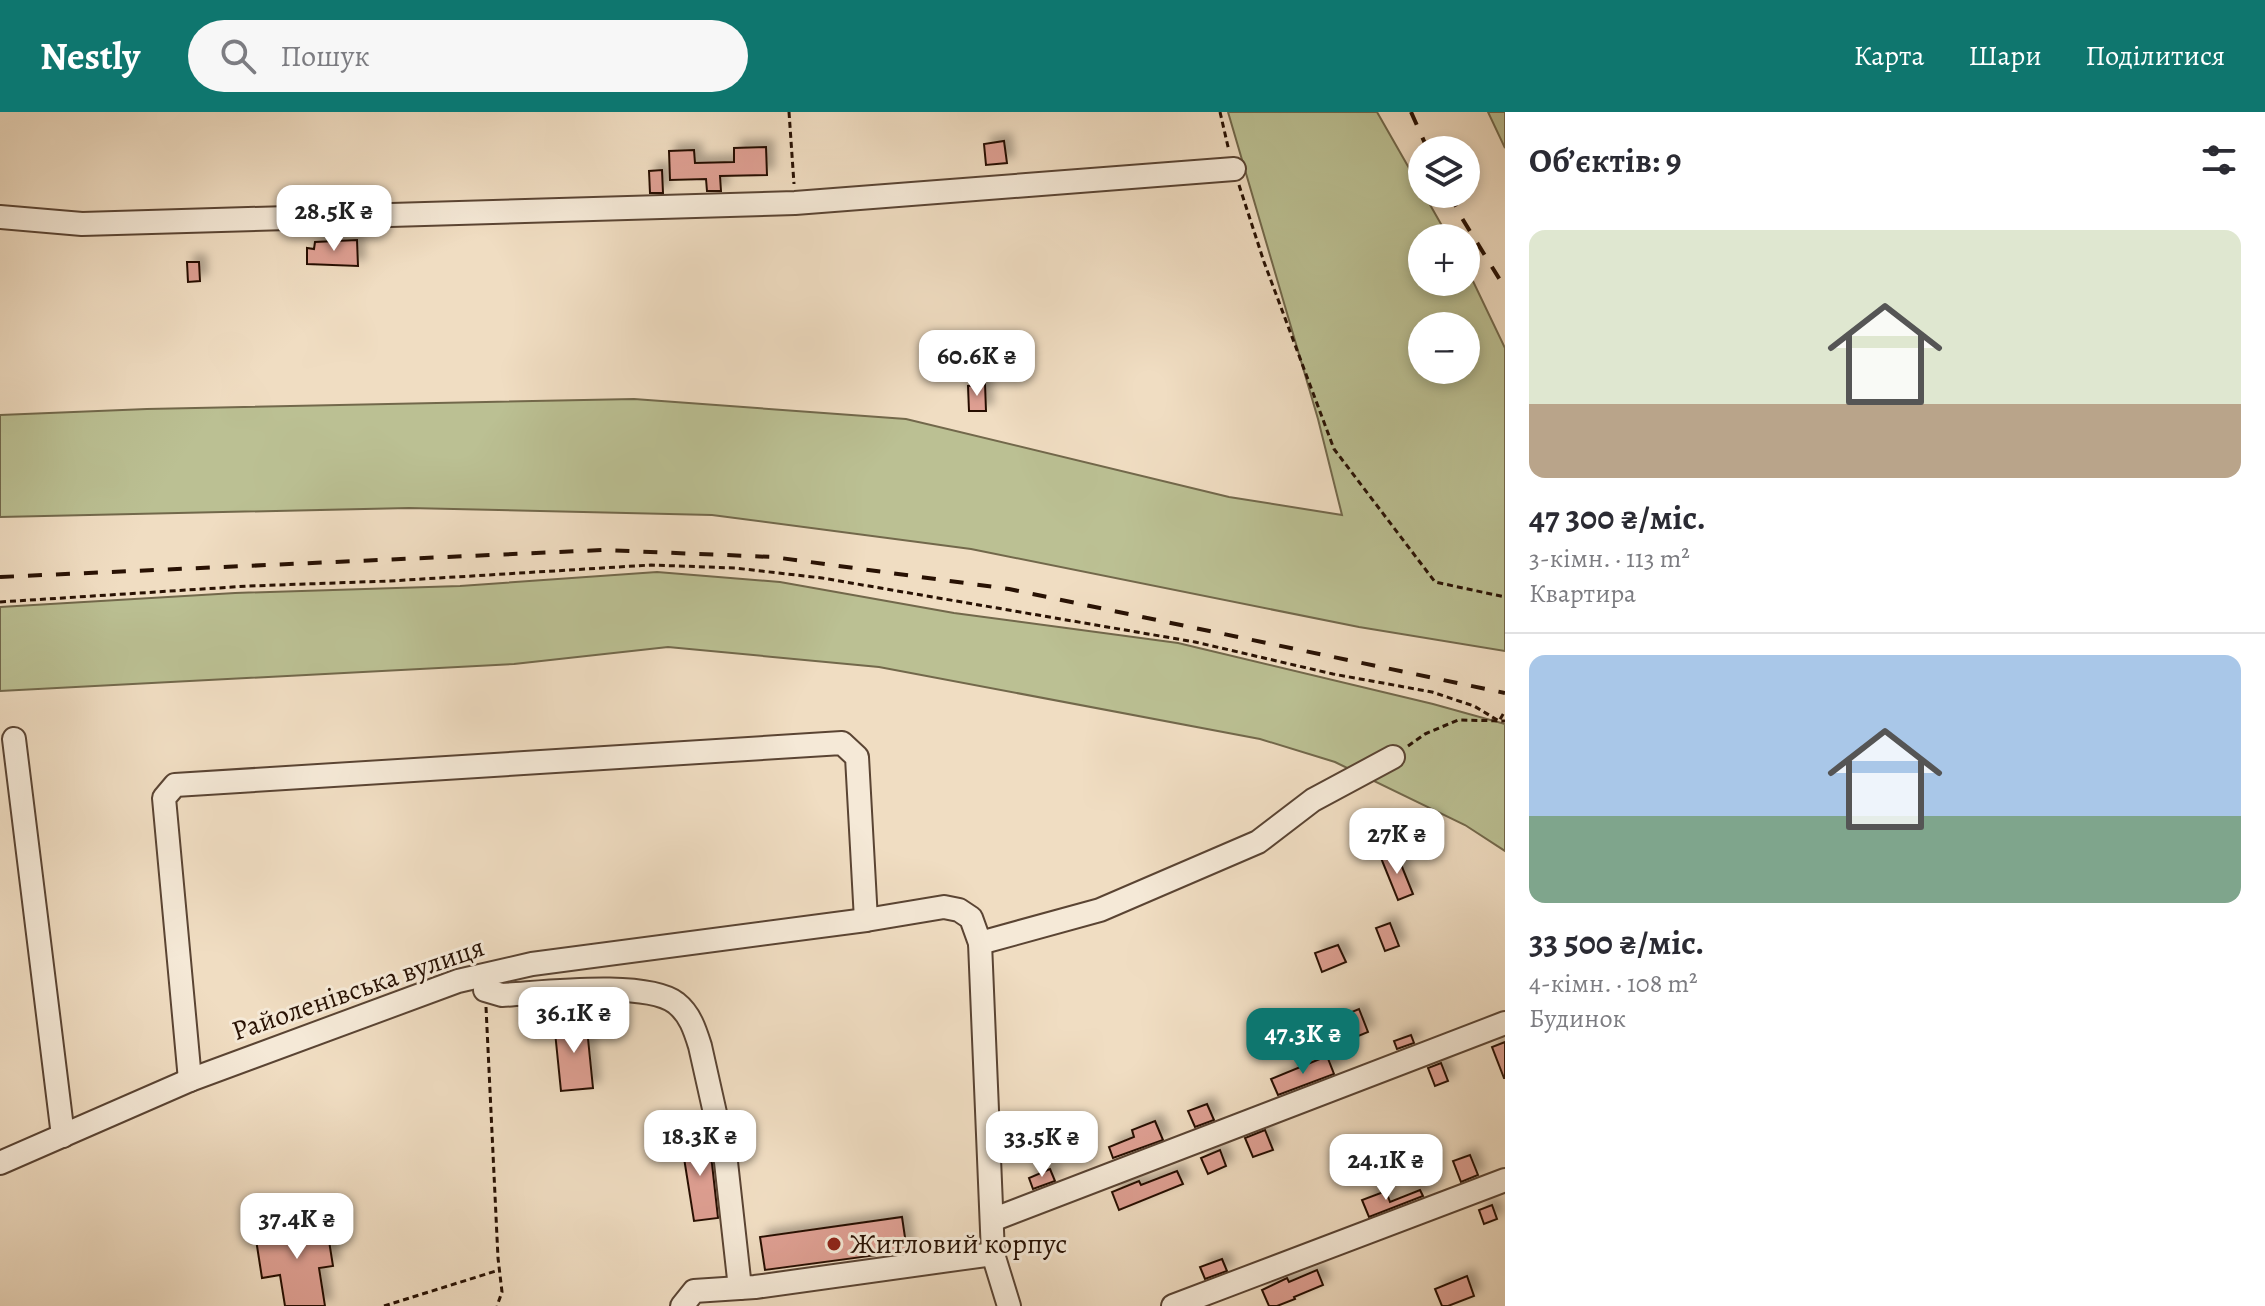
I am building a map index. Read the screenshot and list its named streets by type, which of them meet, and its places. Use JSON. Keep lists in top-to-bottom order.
{
  "streets": {
    "street": ["Райоленівська вулиця"]
  },
  "places": ["Житловий корпус"],
  "page": {
    "header": "Nestly",
    "search": "Пошук",
    "nav": ["Карта", "Шари", "Поділитися"],
    "heading": "Об’єктів: 9",
    "map_buttons": ["+", "−"],
    "price": [
      "28.5K ₴",
      "60.6K ₴",
      "27K ₴",
      "36.1K ₴",
      "47.3K ₴",
      "18.3K ₴",
      "33.5K ₴",
      "24.1K ₴",
      "37.4K ₴"
    ],
    "list": [
      {
        "name": "47 300 ₴/міс.",
        "note": "3-кімн. · 113 m² · Квартира"
      },
      {
        "name": "33 500 ₴/міс.",
        "note": "4-кімн. · 108 m² · Будинок"
      }
    ]
  }
}
